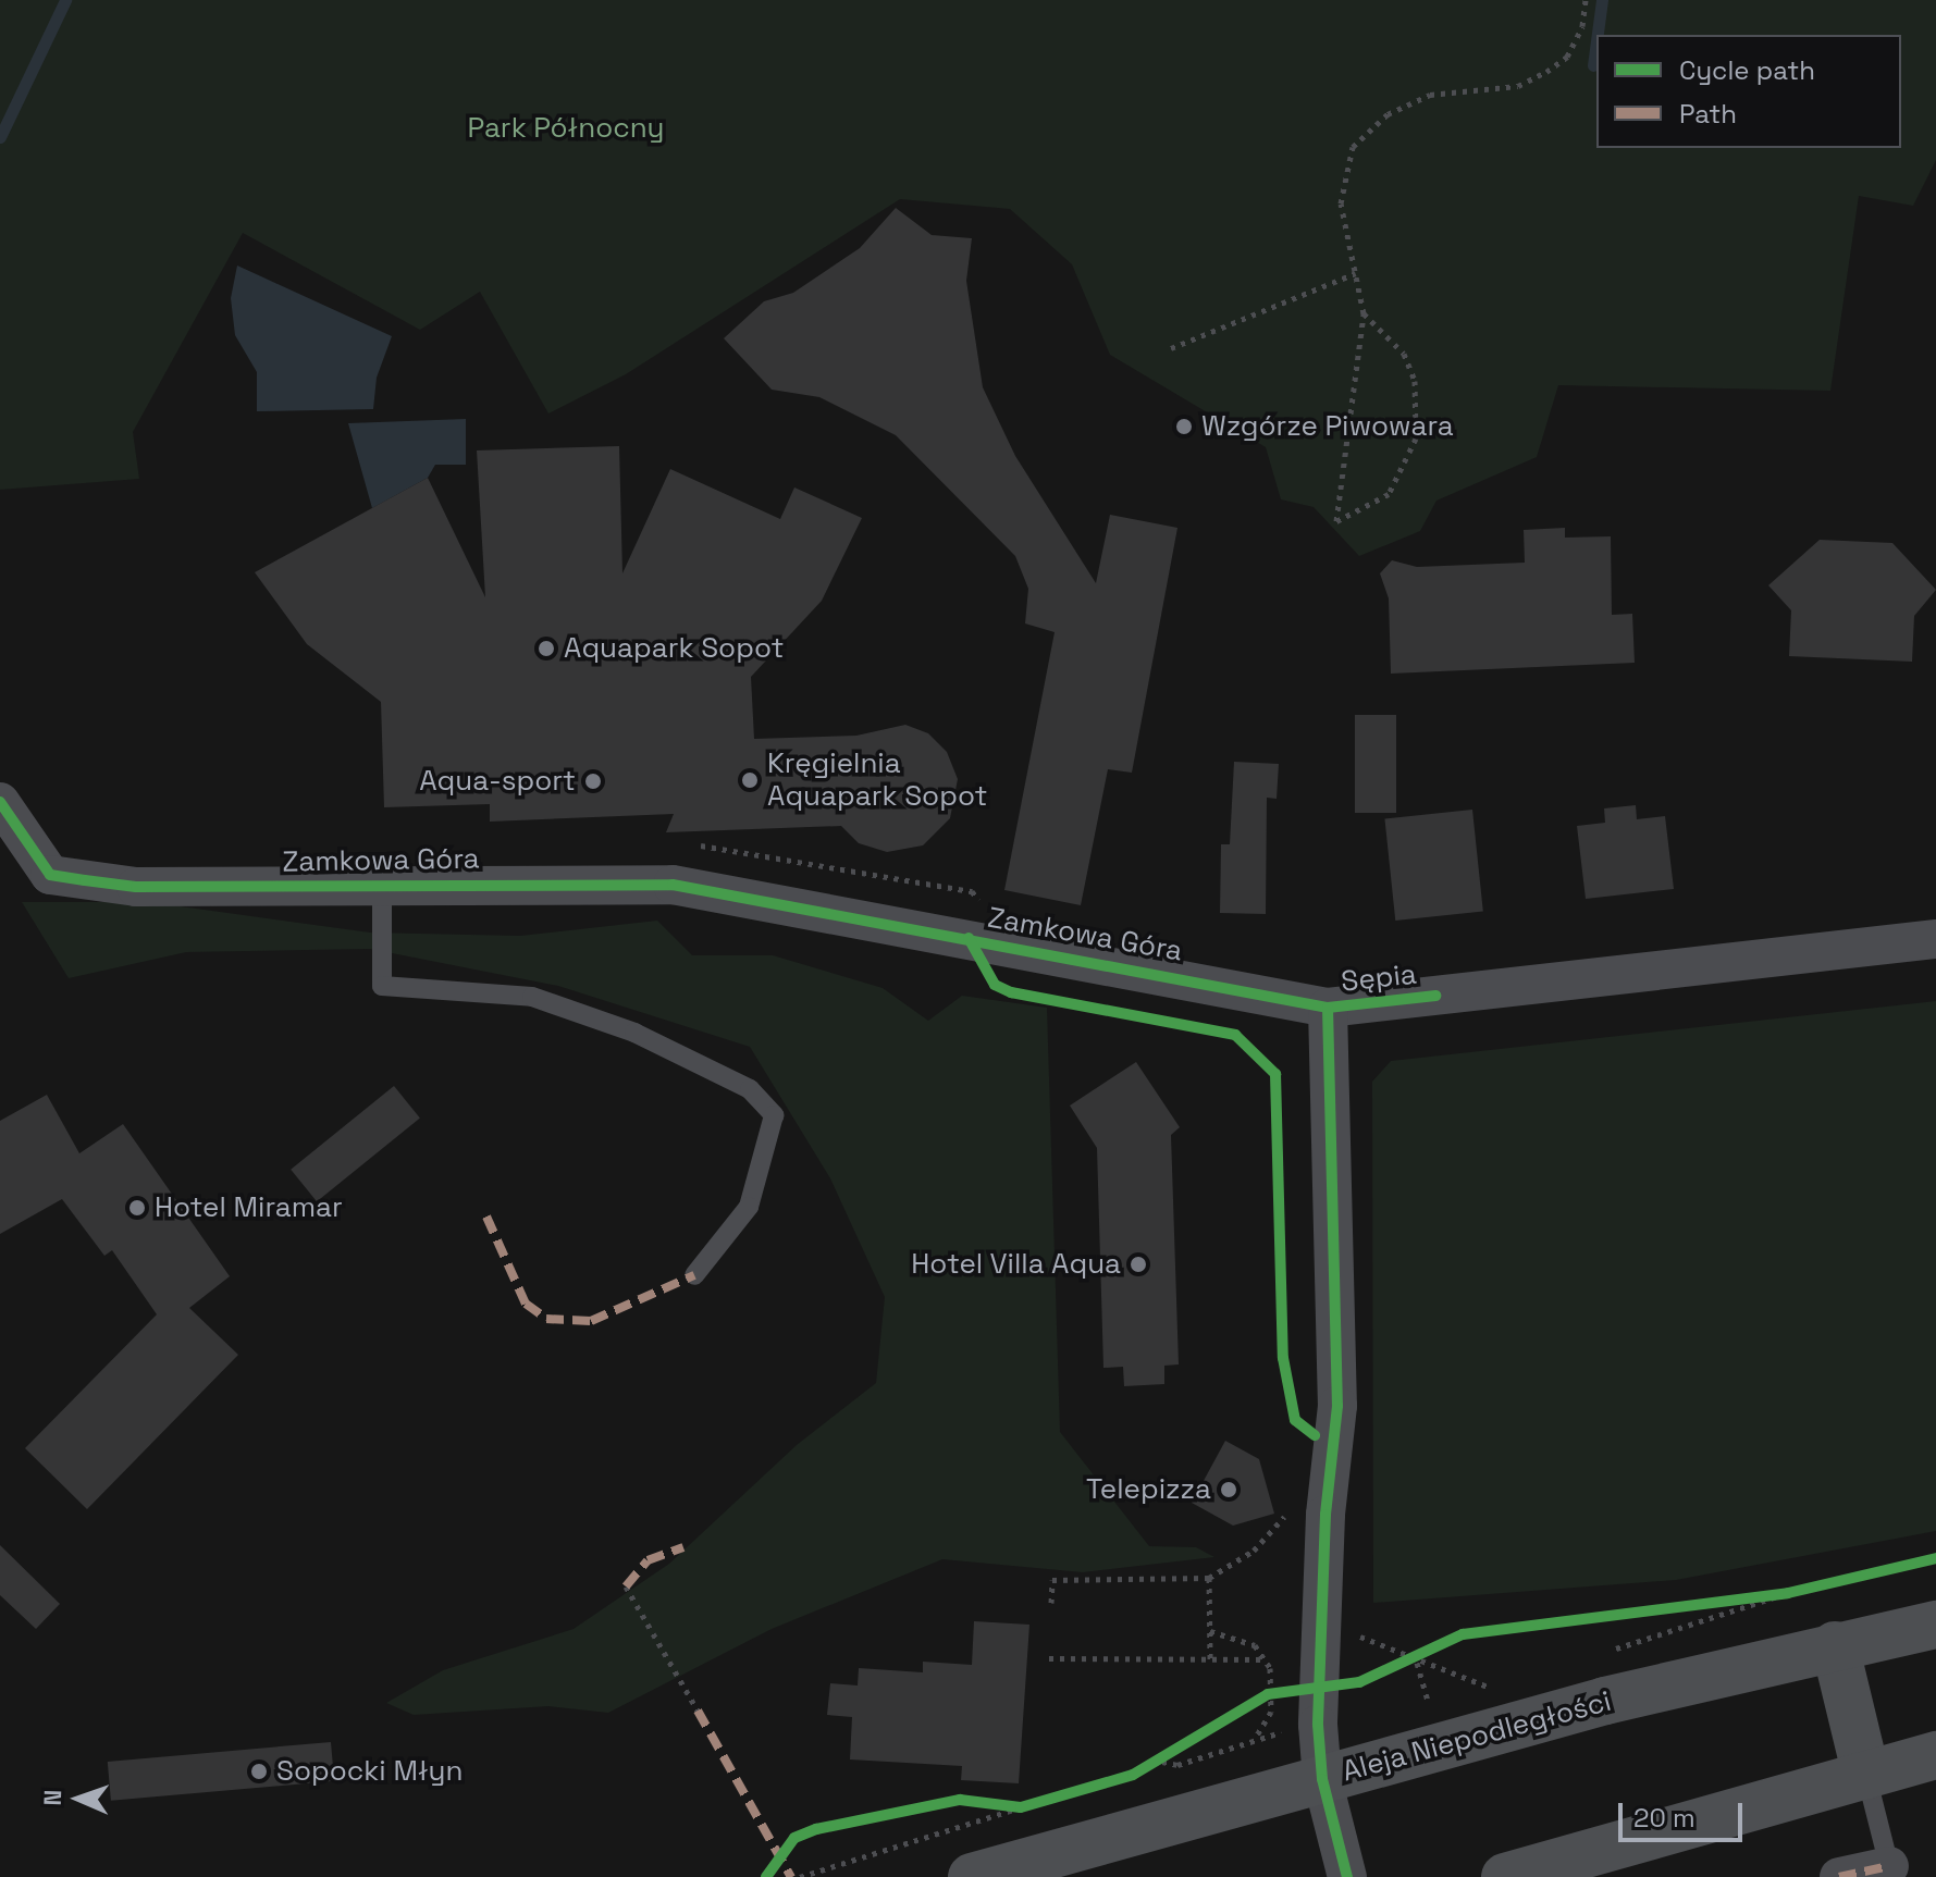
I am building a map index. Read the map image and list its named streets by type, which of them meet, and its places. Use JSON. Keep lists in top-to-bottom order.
{
  "streets": {
    "main road": ["Aleja Niepodległości"],
    "street": ["Zamkowa Góra", "Sępia"]
  },
  "crossings": [
    ["Zamkowa Góra", "Sępia"]
  ],
  "parks": ["Park Północny"],
  "places": [
    "Wzgórze Piwowara",
    "Aquapark Sopot",
    "Kręgielnia Aquapark Sopot",
    "Aqua-sport",
    "Hotel Miramar",
    "Hotel Villa Aqua",
    "Telepizza",
    "Sopocki Młyn"
  ],
  "legend": ["Cycle path", "Path"],
  "scale_bar": "20 m",
  "north": "left"
}
